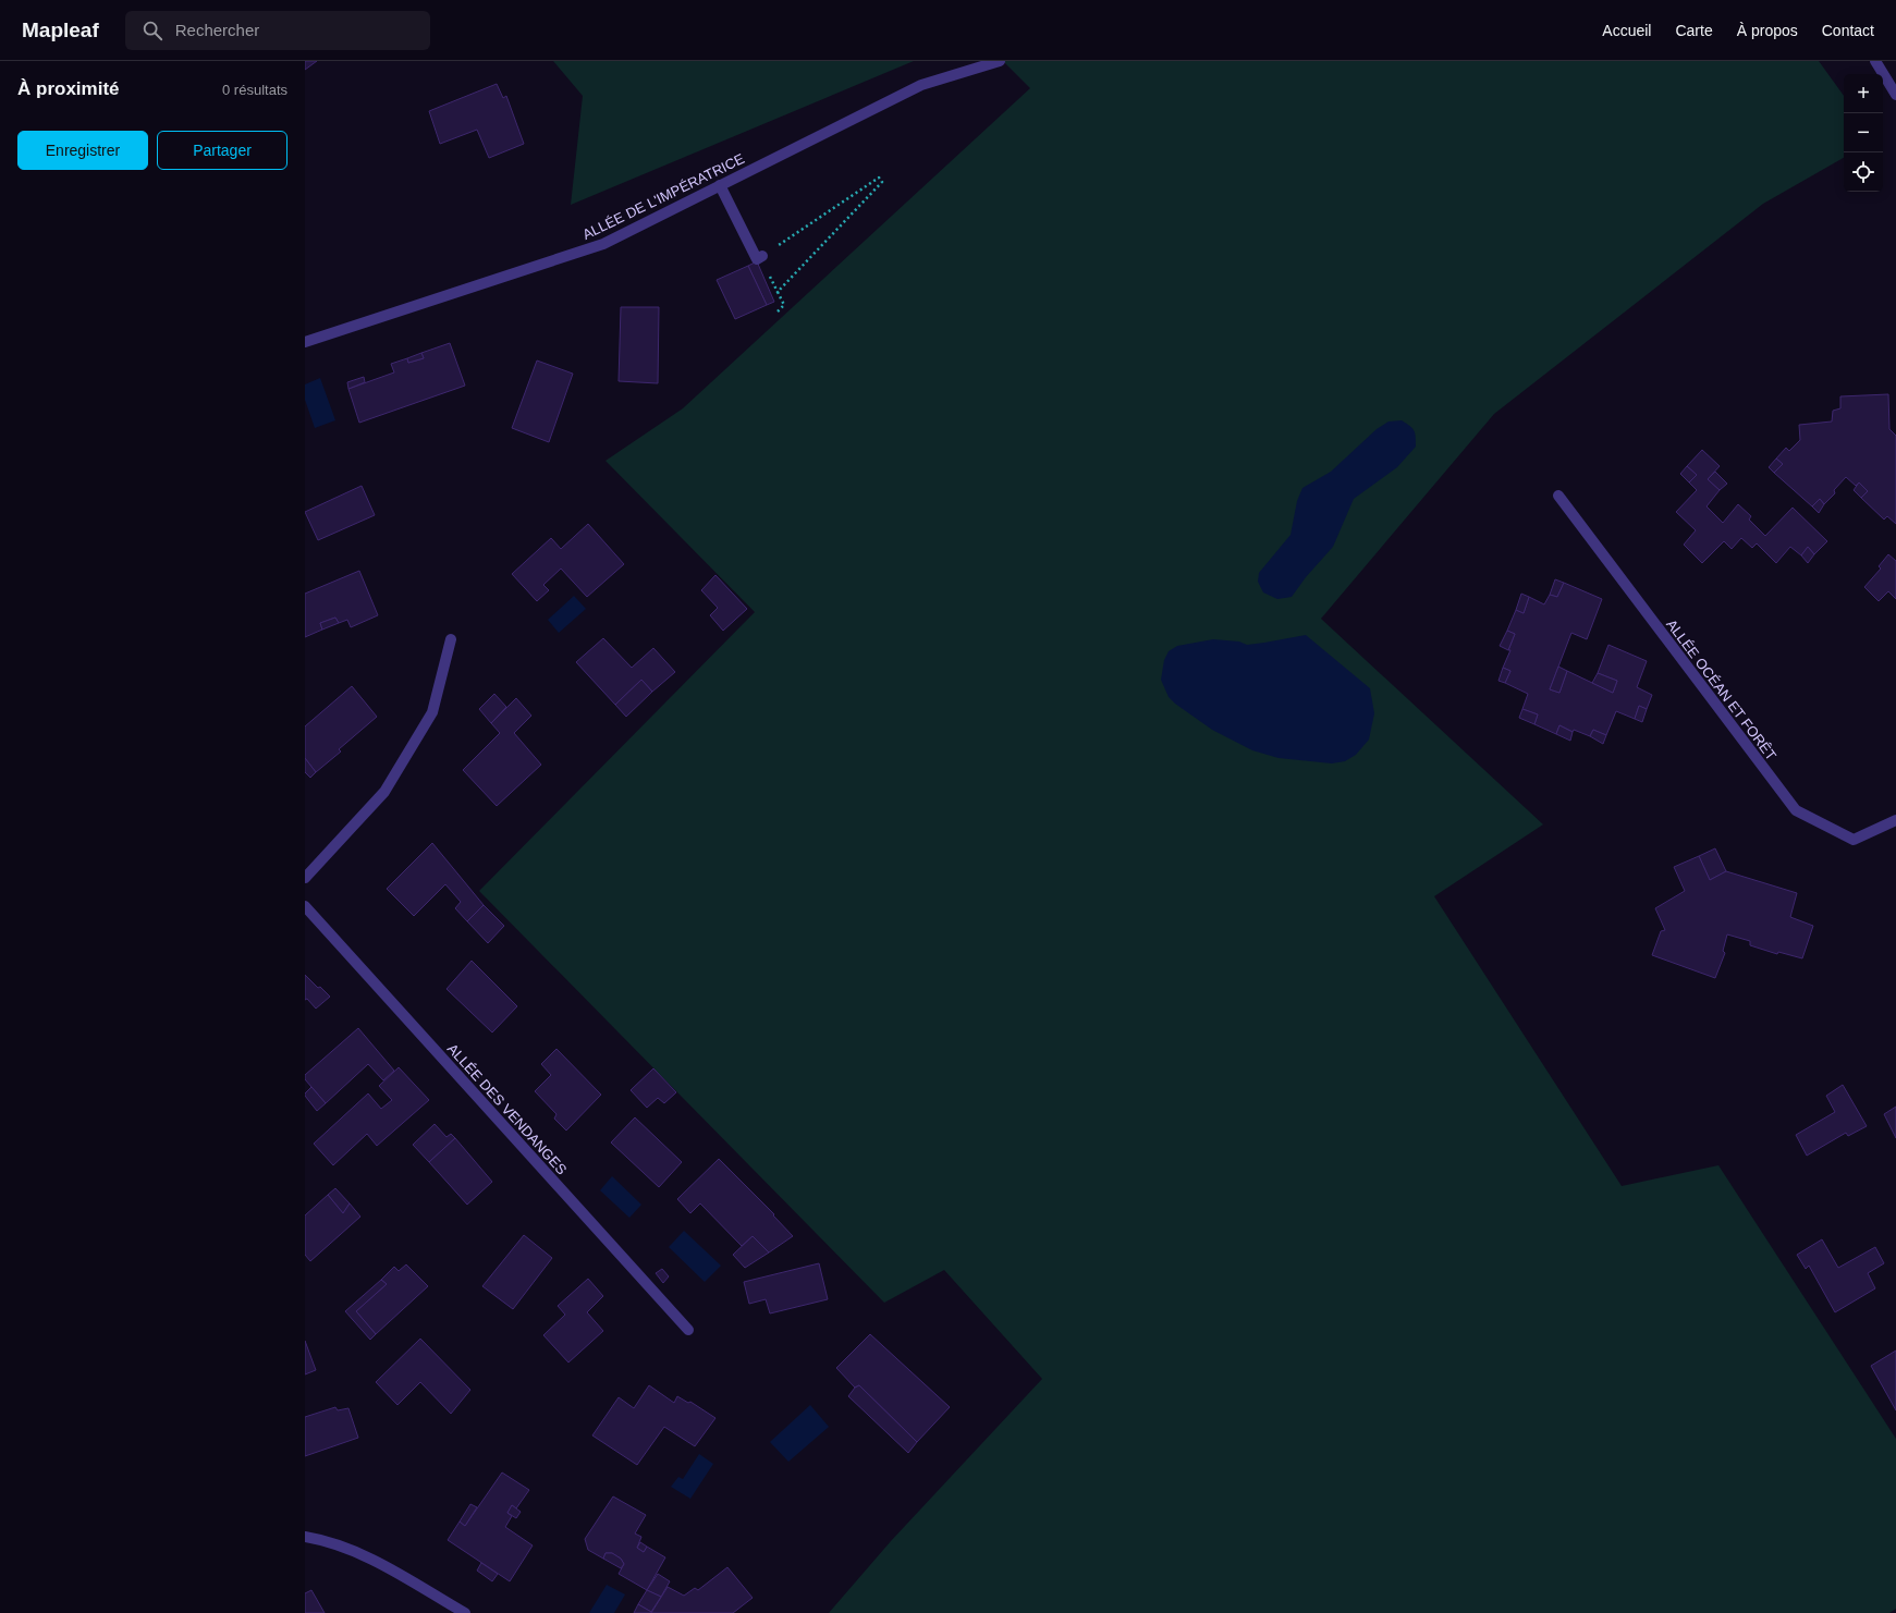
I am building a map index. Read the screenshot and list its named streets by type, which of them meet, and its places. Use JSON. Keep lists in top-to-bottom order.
{
  "streets": {
    "street": ["ALLÉE DE L'IMPÉRATRICE", "ALLÉE OCÉAN ET FORÊT", "ALLÉE DES VENDANGES"]
  },
  "page": {
    "header": "Mapleaf",
    "search": "Rechercher",
    "nav": [
      "Accueil",
      "Carte",
      "À propos",
      "Contact"
    ],
    "heading": ["À proximité", "0 résultats"],
    "map_buttons": ["+", "−"],
    "buttons": ["Enregistrer", "Partager"]
  }
}
